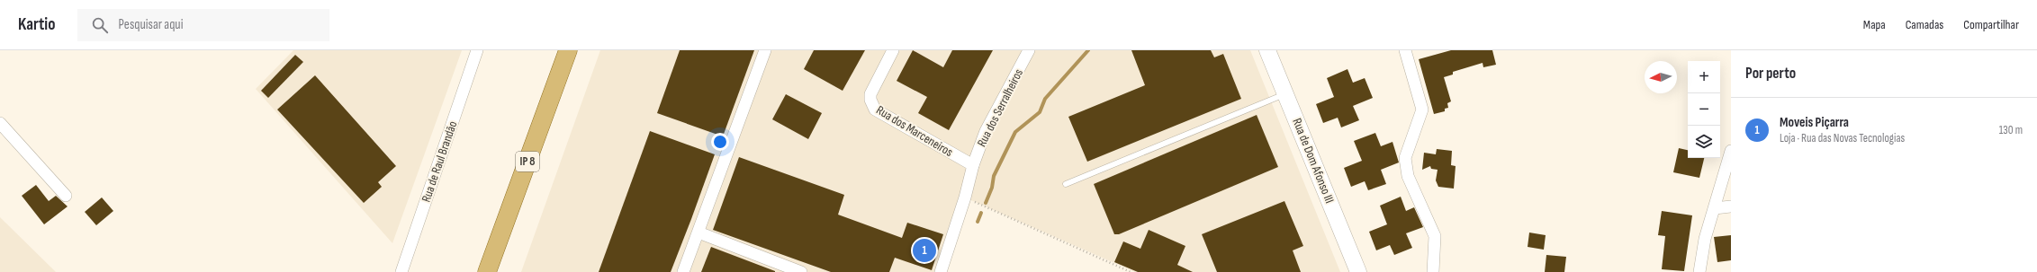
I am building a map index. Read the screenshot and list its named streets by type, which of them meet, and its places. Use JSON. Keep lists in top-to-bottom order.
{
  "streets": {
    "main road": ["Rua de Dom Afonso III", "IP 8"],
    "street": ["Rua dos Serralheiros", "Rua dos Marceneiros", "Rua de Raul Brandão"]
  },
  "crossings": [
    ["Rua dos Serralheiros", "Rua dos Marceneiros"]
  ],
  "north": "left",
  "page": {
    "header": "Kartio",
    "search": "Pesquisar aqui",
    "nav": ["Mapa", "Camadas", "Compartilhar"],
    "heading": "Por perto",
    "map_buttons": ["+", "−"],
    "list": [
      {
        "mark": "1",
        "name": "Moveis Piçarra",
        "note": "Loja · Rua das Novas Tecnologias",
        "value": "130 m"
      }
    ],
    "pins": "1"
  }
}
